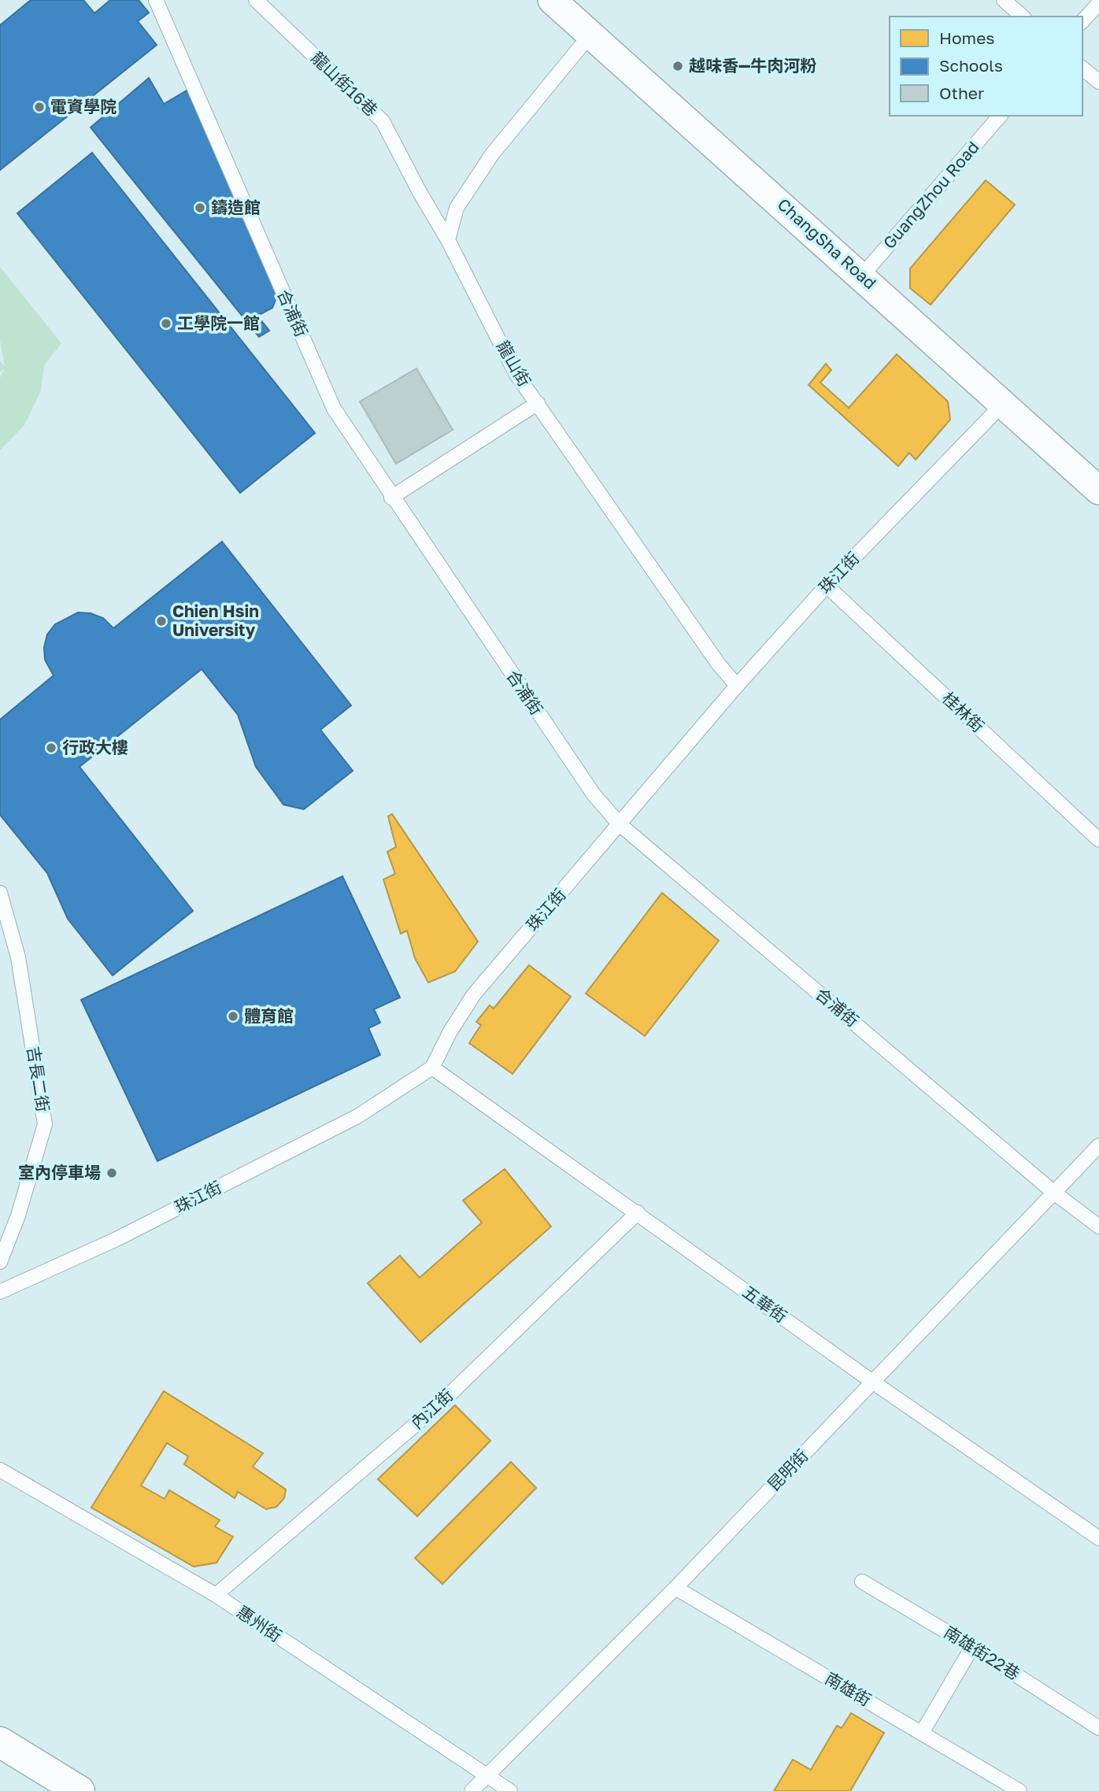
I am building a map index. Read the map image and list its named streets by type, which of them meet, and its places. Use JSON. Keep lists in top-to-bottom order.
{
  "streets": {
    "street": ["ChangSha Road"],
    "lane": [
      "龍山街16巷",
      "GuangZhou Road",
      "合浦街",
      "龍山街",
      "珠江街",
      "桂林街",
      "吉長二街",
      "五華街",
      "內江街",
      "昆明街",
      "惠州街",
      "南雄街22巷",
      "南雄街"
    ]
  },
  "crossings": [
    ["龍山街16巷", "龍山街"],
    ["GuangZhou Road", "ChangSha Road"],
    ["ChangSha Road", "珠江街"],
    ["合浦街", "珠江街"],
    ["合浦街", "昆明街"],
    ["龍山街", "珠江街"],
    ["珠江街", "桂林街"],
    ["珠江街", "五華街"],
    ["五華街", "內江街"],
    ["五華街", "昆明街"],
    ["內江街", "惠州街"],
    ["昆明街", "惠州街"],
    ["昆明街", "南雄街"]
  ],
  "places": [
    "越味香—牛肉河粉",
    "電資學院",
    "鑄造館",
    "工學院一館",
    "Chien Hsin University",
    "行政大樓",
    "體育館",
    "室內停車場"
  ],
  "legend": ["Homes", "Schools", "Other"]
}
